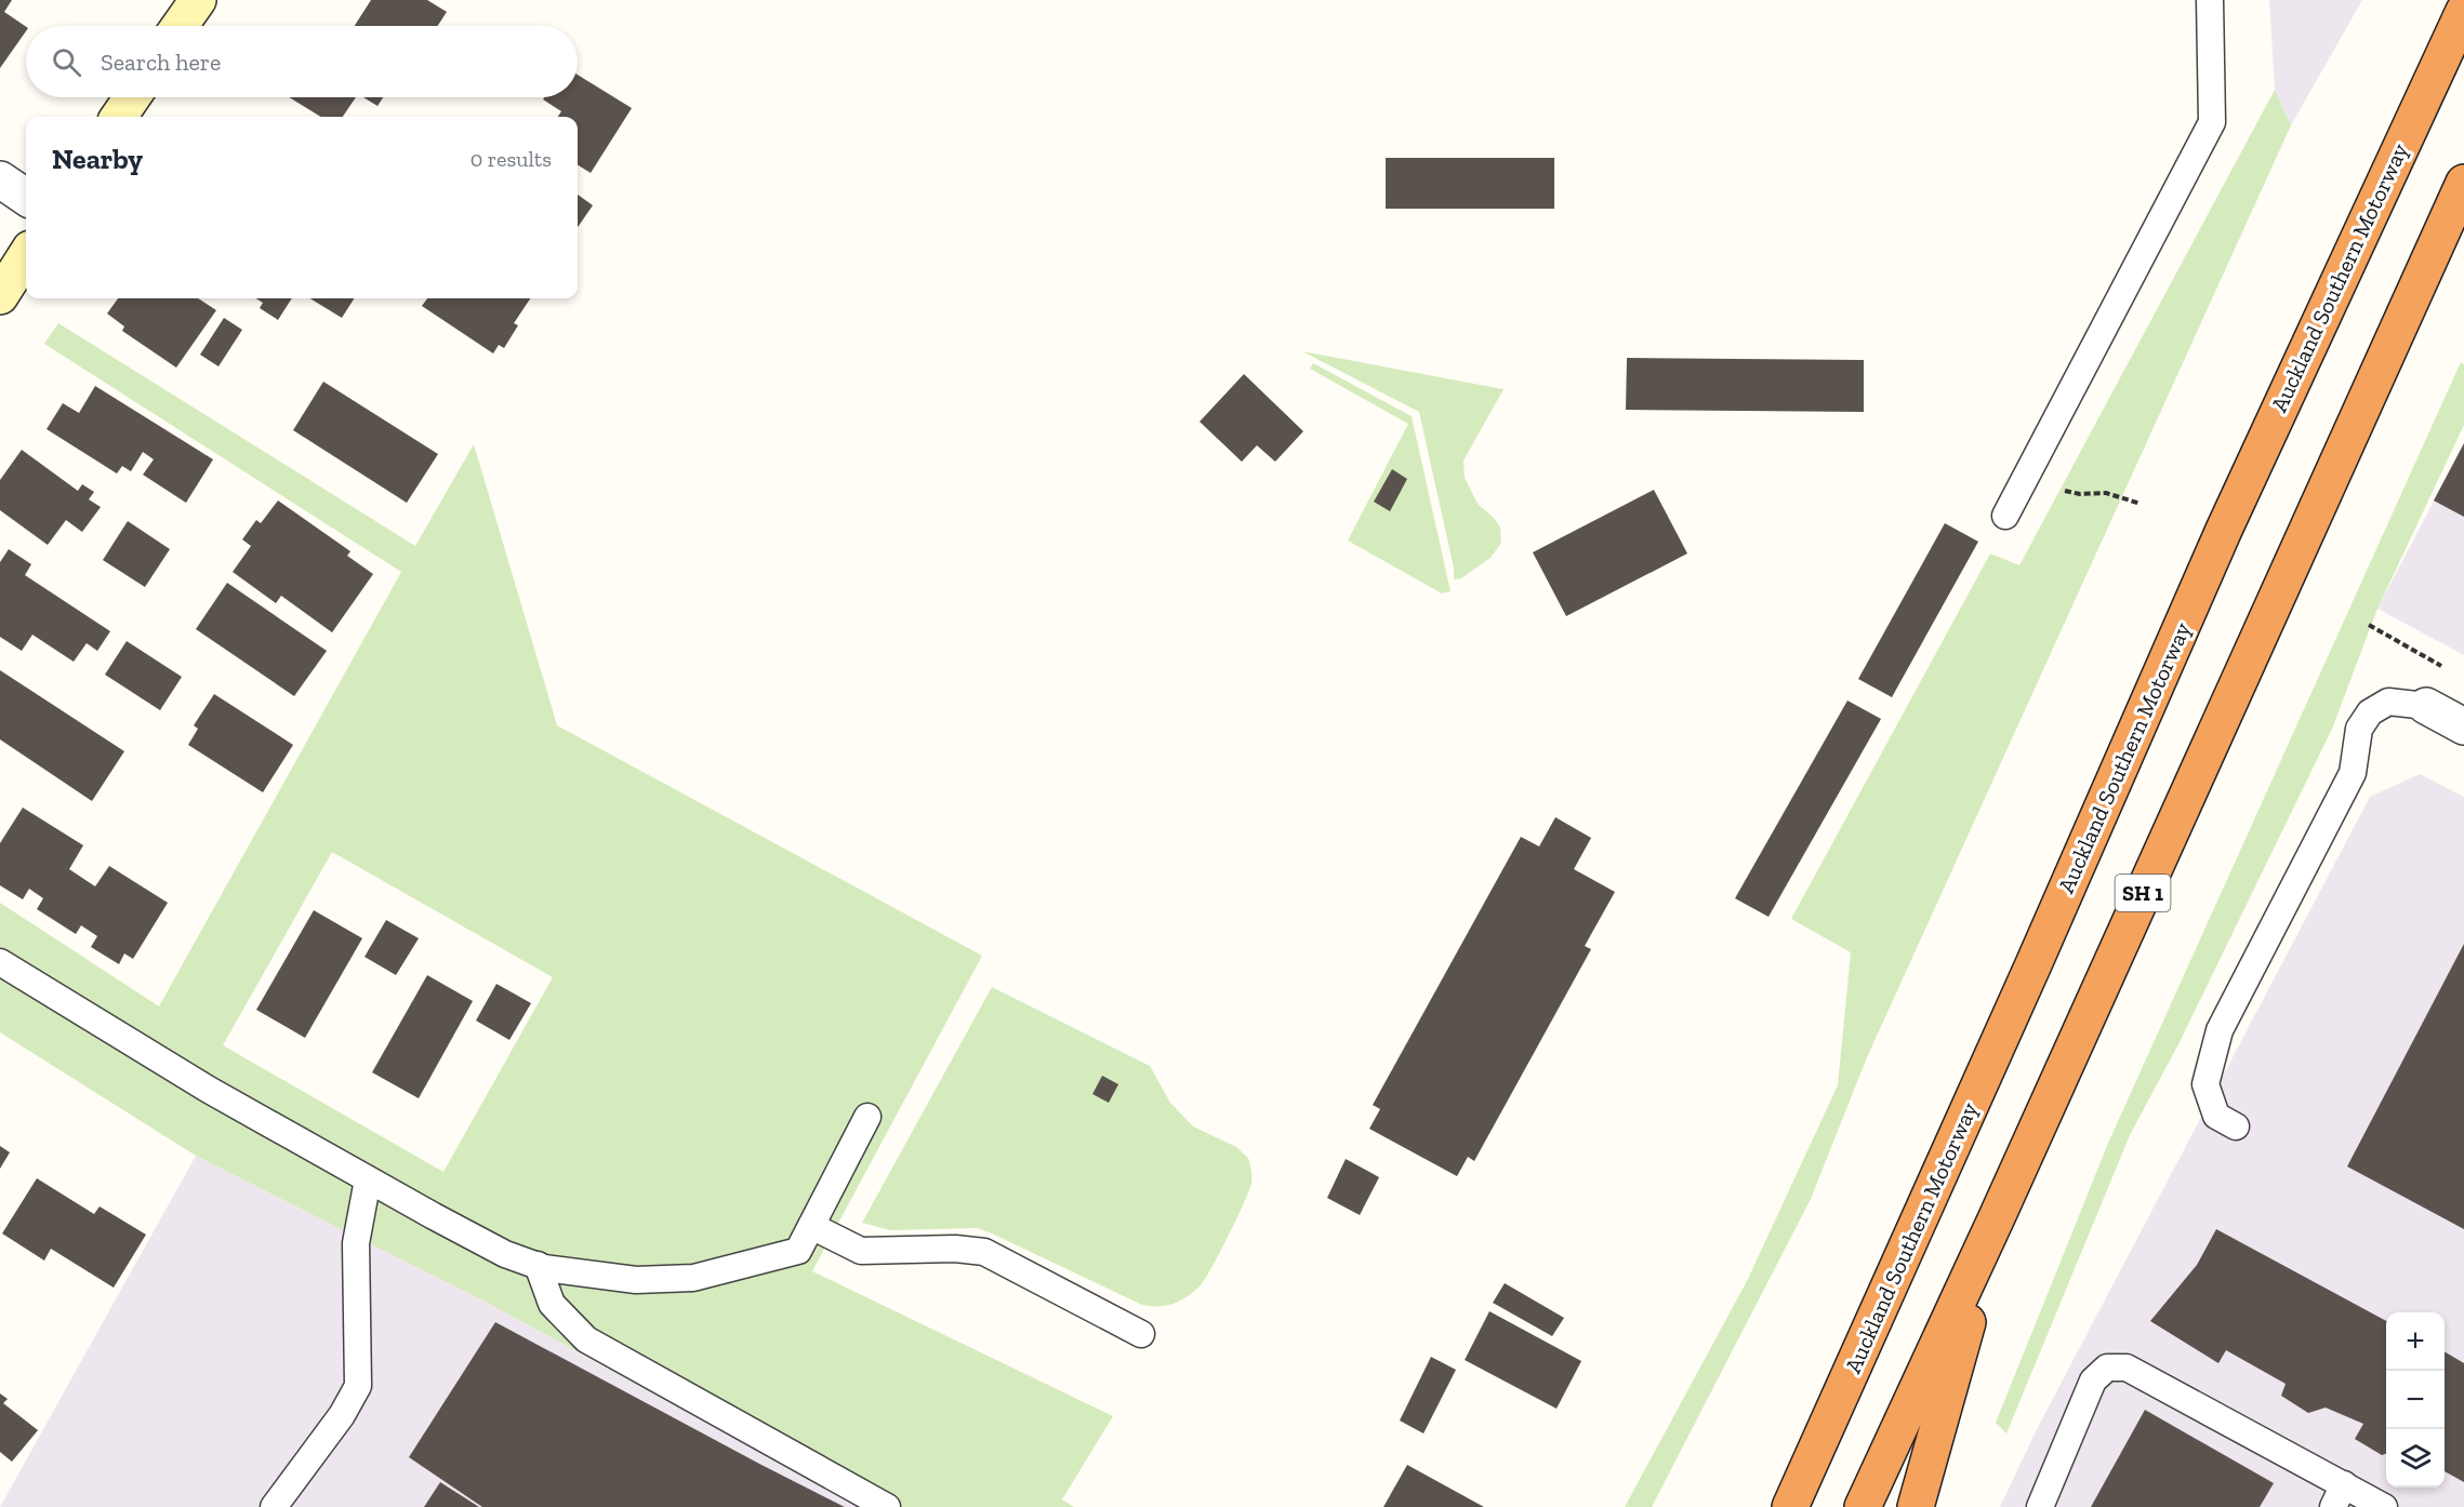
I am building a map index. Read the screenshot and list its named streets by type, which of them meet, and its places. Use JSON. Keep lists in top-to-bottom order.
{
  "streets": {
    "highway": ["Auckland Southern Motorway", "SH 1"]
  },
  "page": {
    "search": "Search here",
    "heading": ["Nearby", "0 results"],
    "map_buttons": ["+", "−"]
  }
}
